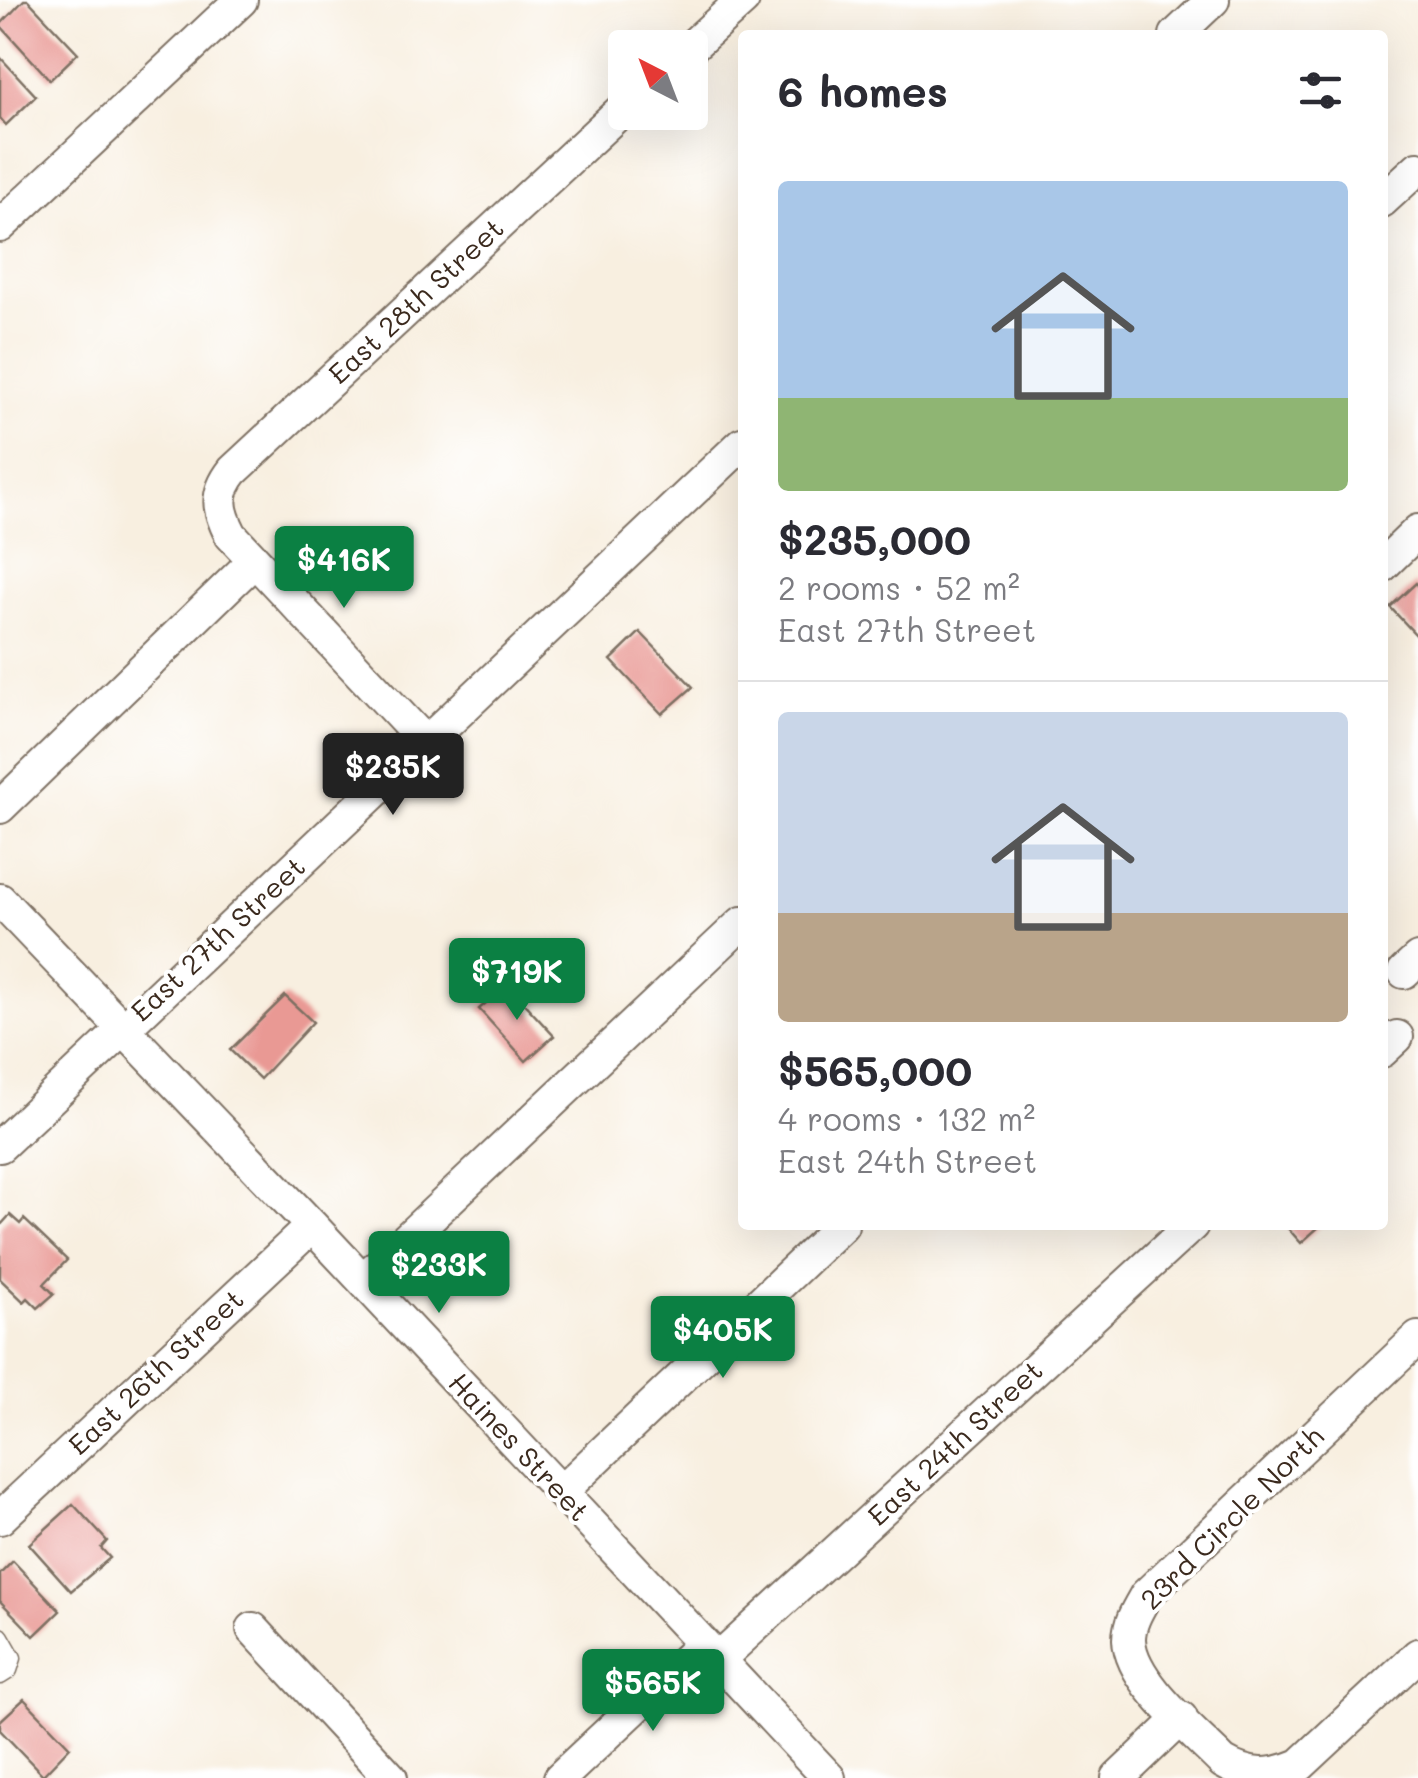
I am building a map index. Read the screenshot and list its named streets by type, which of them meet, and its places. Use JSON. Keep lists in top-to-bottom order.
{
  "streets": {
    "street": [
      "East 28th Street",
      "East 27th Street",
      "East 26th Street",
      "East 24th Street",
      "Haines Street",
      "23rd Circle North"
    ]
  },
  "crossings": [
    ["East 27th Street", "Haines Street"],
    ["East 26th Street", "Haines Street"],
    ["East 24th Street", "Haines Street"]
  ],
  "north": "top left",
  "page": {
    "heading": "6 homes",
    "list": [
      {
        "name": "$235,000",
        "note": "2 rooms · 52 m² · East 27th Street"
      },
      {
        "name": "$565,000",
        "note": "4 rooms · 132 m² · East 24th Street"
      }
    ],
    "price": [
      "$416K",
      "$235K",
      "$719K",
      "$233K",
      "$405K",
      "$565K"
    ]
  }
}
